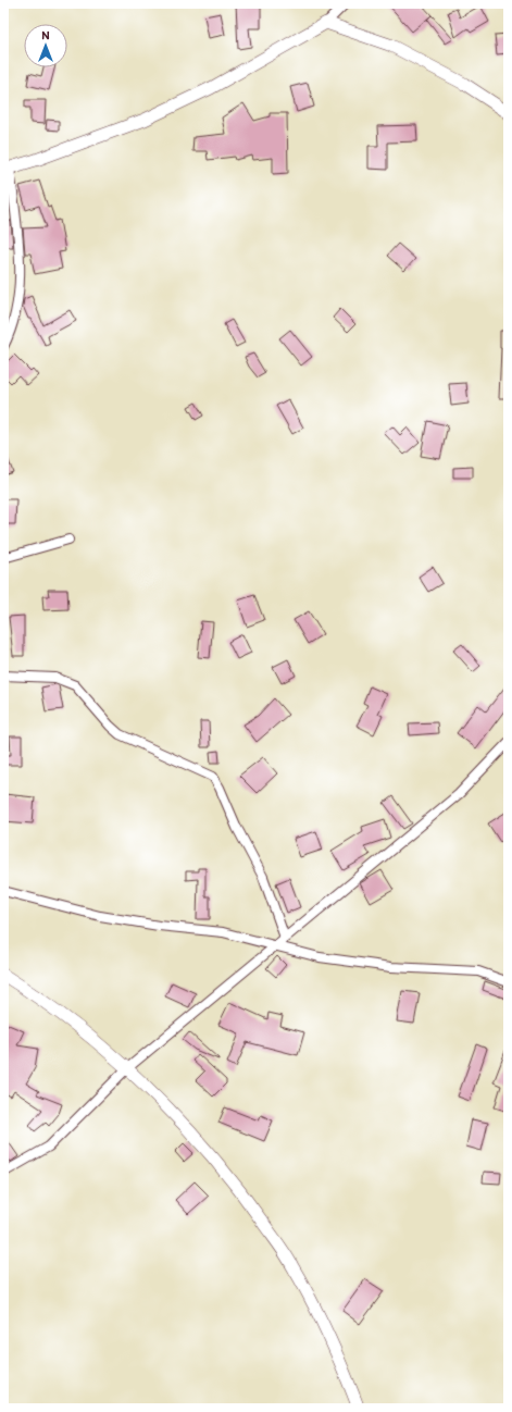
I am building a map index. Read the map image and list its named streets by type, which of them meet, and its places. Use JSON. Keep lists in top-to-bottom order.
{
  "north": "top"
}
